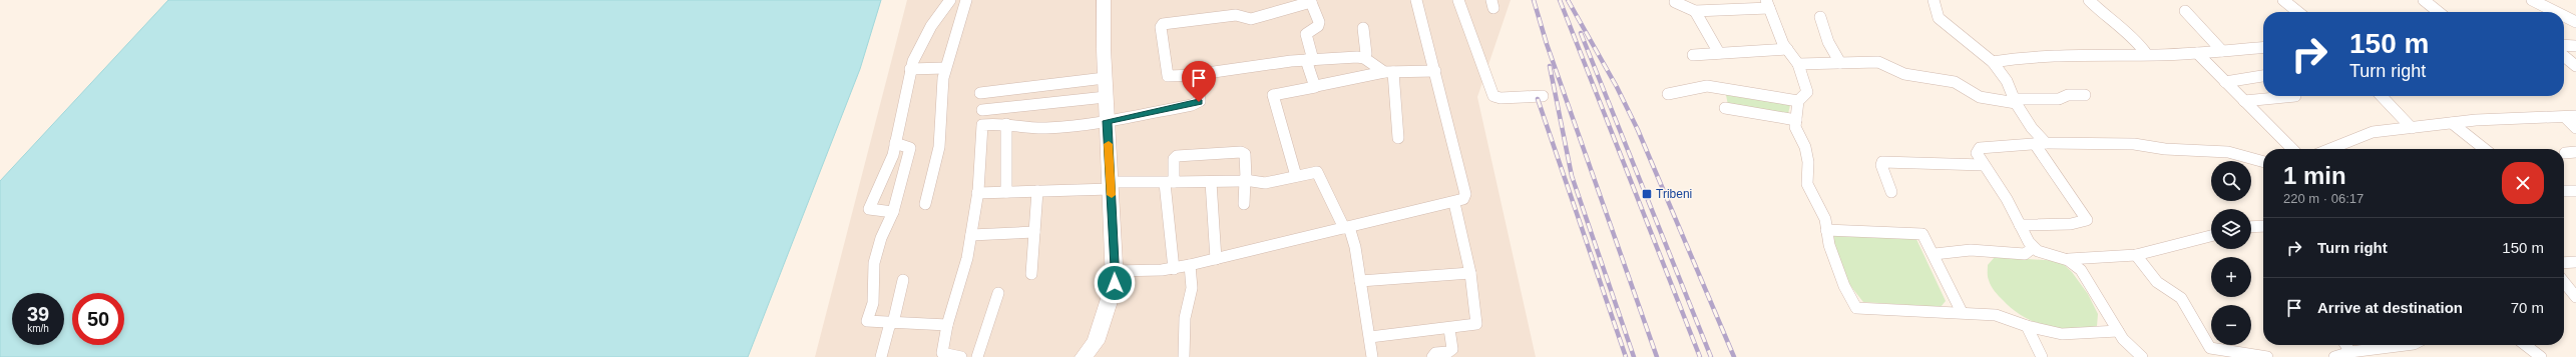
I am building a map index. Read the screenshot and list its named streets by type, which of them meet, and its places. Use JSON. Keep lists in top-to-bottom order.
{
  "places": {
    "transit": ["Tribeni"]
  },
  "page": {
    "turn": ["150 m", "Turn right"],
    "heading": ["1 min", "220 m · 06:17"],
    "map_buttons": ["+", "−"],
    "list": [
      {
        "name": "Turn right",
        "value": "150 m"
      },
      {
        "name": "Arrive at destination",
        "value": "70 m"
      }
    ],
    "speed": "39 km/h",
    "limit": "50"
  }
}
